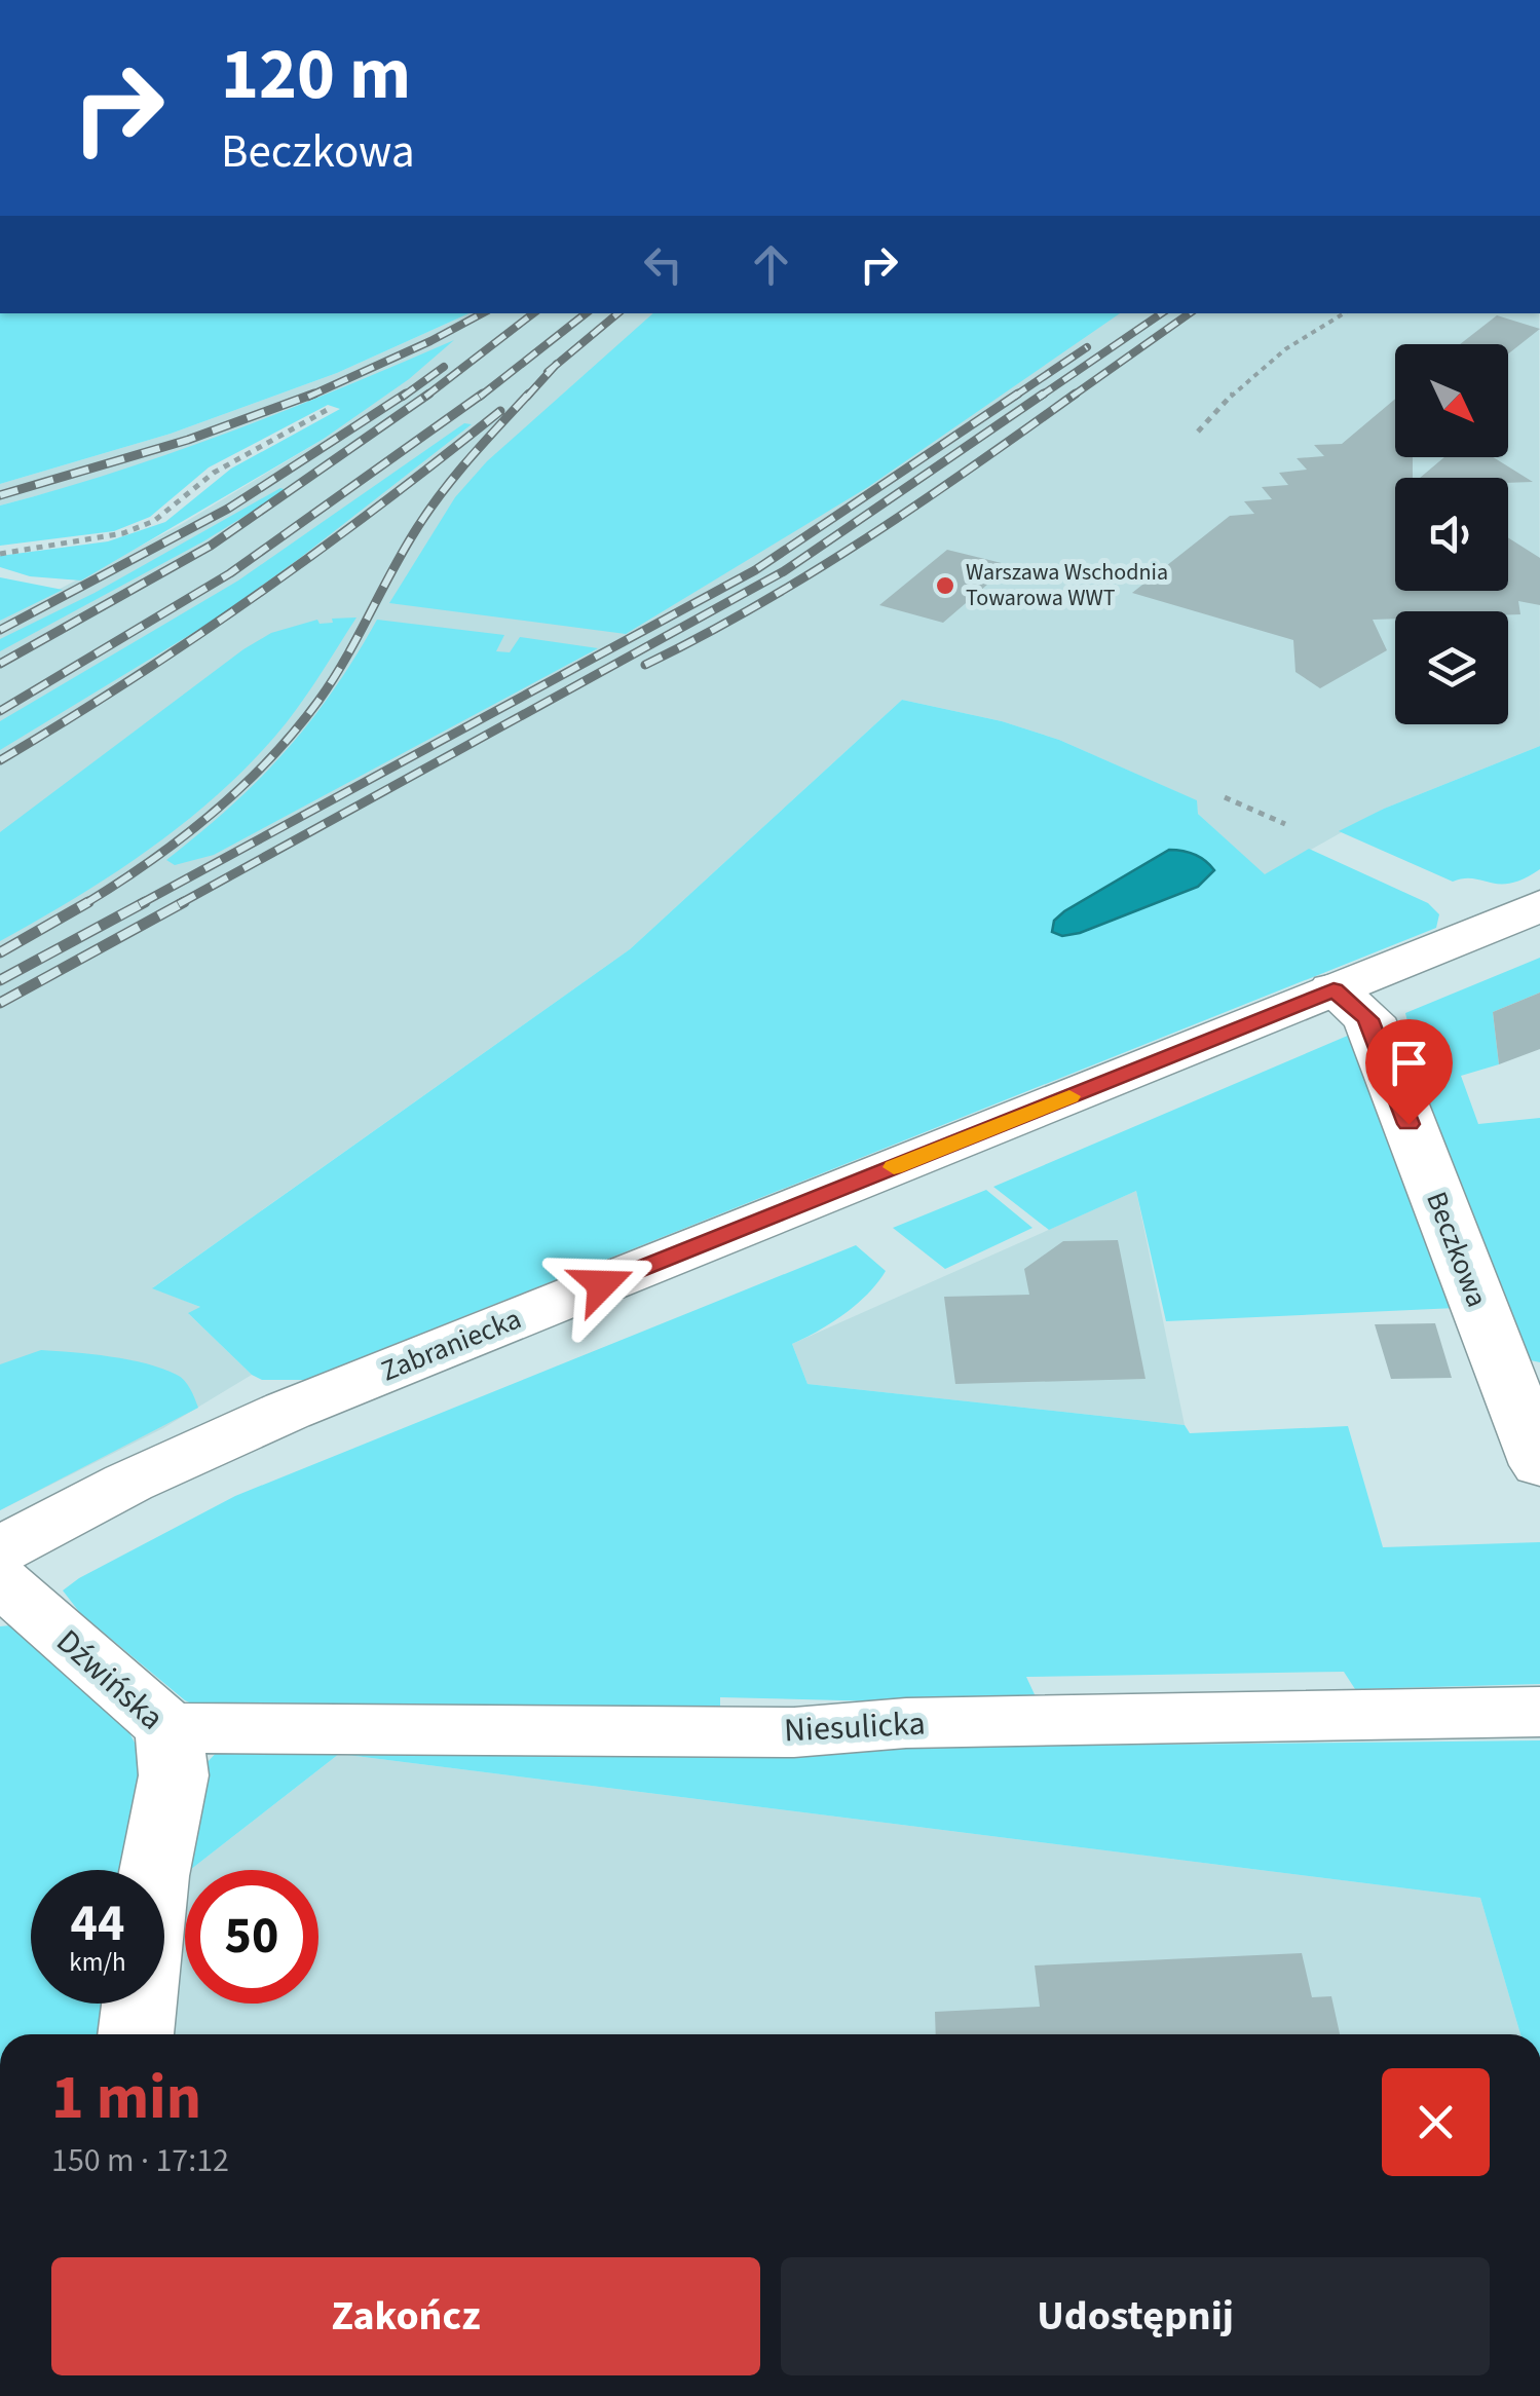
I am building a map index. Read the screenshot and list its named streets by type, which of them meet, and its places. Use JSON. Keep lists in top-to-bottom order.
{
  "streets": {
    "street": [
      "Beczkowa",
      "Zabraniecka",
      "Dźwińska",
      "Niesulicka"
    ]
  },
  "crossings": [
    ["Beczkowa", "Zabraniecka"],
    ["Dźwińska", "Niesulicka"]
  ],
  "places": ["Warszawa Wschodnia Towarowa WWT"],
  "north": "bottom right",
  "page": {
    "turn": ["120 m", "Beczkowa"],
    "speed": "44 km/h",
    "limit": "50",
    "heading": ["1 min", "150 m · 17:12"],
    "buttons": ["Zakończ", "Udostępnij"]
  }
}
